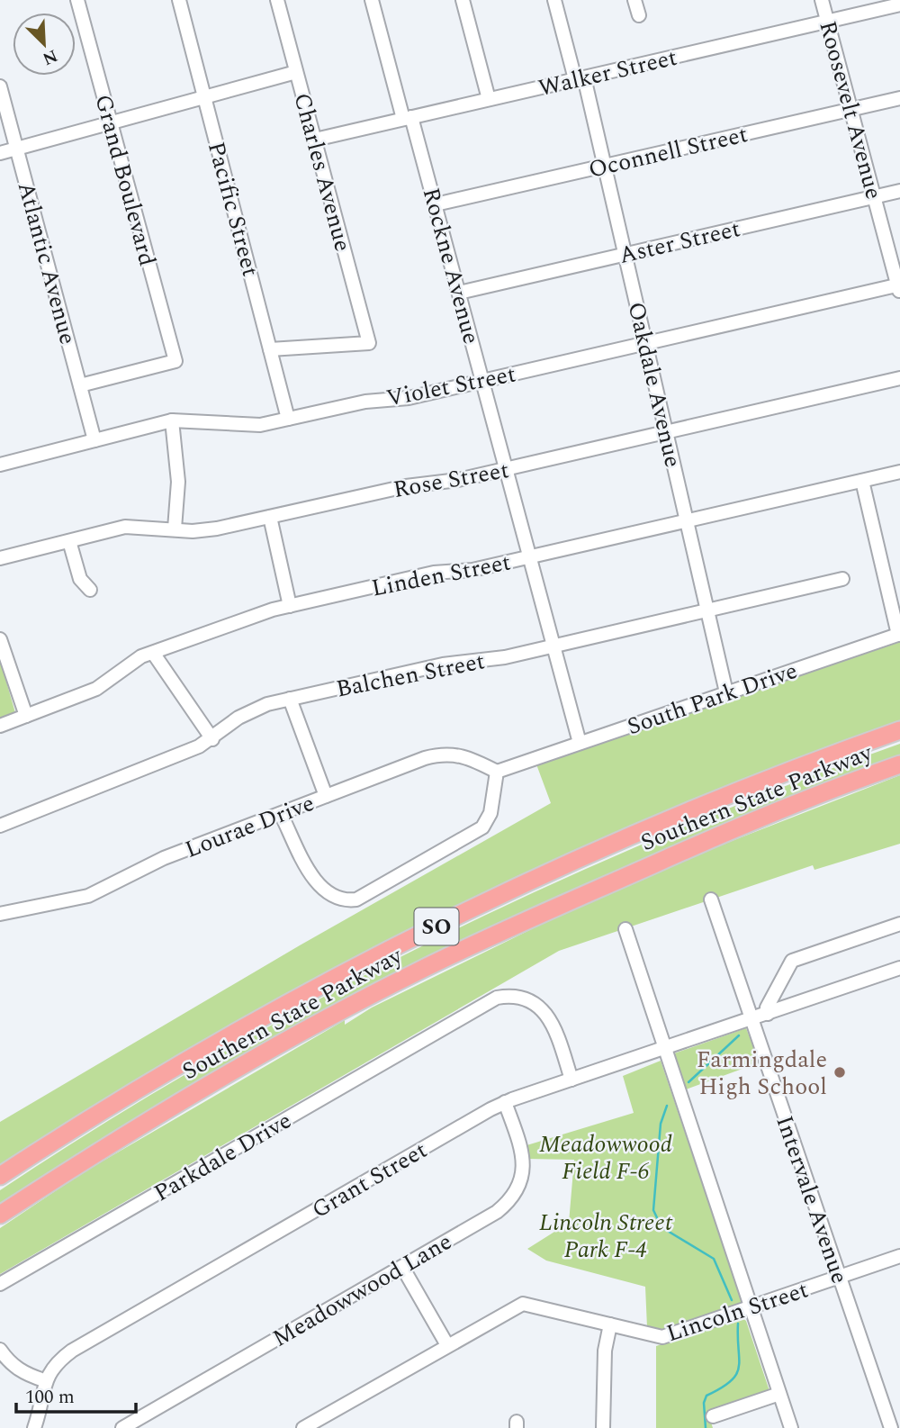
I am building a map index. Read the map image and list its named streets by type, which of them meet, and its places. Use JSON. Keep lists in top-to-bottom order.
{
  "streets": {
    "highway": ["Southern State Parkway", "SO"],
    "street": [
      "Walker Street",
      "Roosevelt Avenue",
      "Oconnell Street",
      "Charles Avenue",
      "Grand Boulevard",
      "Pacific Street",
      "Aster Street",
      "Atlantic Avenue",
      "Rockne Avenue",
      "Oakdale Avenue",
      "Violet Street",
      "Rose Street",
      "Linden Street",
      "Balchen Street",
      "South Park Drive",
      "Lourae Drive",
      "Parkdale Drive",
      "Grant Street",
      "Intervale Avenue",
      "Meadowwood Lane",
      "Lincoln Street"
    ]
  },
  "crossings": [
    ["Walker Street", "Roosevelt Avenue"],
    ["Walker Street", "Charles Avenue"],
    ["Walker Street", "Rockne Avenue"],
    ["Walker Street", "Oakdale Avenue"],
    ["Roosevelt Avenue", "Oconnell Street"],
    ["Roosevelt Avenue", "Aster Street"],
    ["Roosevelt Avenue", "Violet Street"],
    ["Oconnell Street", "Rockne Avenue"],
    ["Oconnell Street", "Oakdale Avenue"],
    ["Charles Avenue", "Pacific Street"],
    ["Grand Boulevard", "Atlantic Avenue"],
    ["Pacific Street", "Violet Street"],
    ["Aster Street", "Rockne Avenue"],
    ["Aster Street", "Oakdale Avenue"],
    ["Atlantic Avenue", "Violet Street"],
    ["Rockne Avenue", "Violet Street"],
    ["Rockne Avenue", "Rose Street"],
    ["Rockne Avenue", "Linden Street"],
    ["Rockne Avenue", "Balchen Street"],
    ["Rockne Avenue", "South Park Drive"],
    ["Oakdale Avenue", "Violet Street"],
    ["Oakdale Avenue", "Rose Street"],
    ["Oakdale Avenue", "Linden Street"],
    ["Oakdale Avenue", "Balchen Street"],
    ["Oakdale Avenue", "South Park Drive"],
    ["South Park Drive", "Lourae Drive"],
    ["Parkdale Drive", "Grant Street"],
    ["Grant Street", "Intervale Avenue"],
    ["Grant Street", "Meadowwood Lane"],
    ["Intervale Avenue", "Lincoln Street"]
  ],
  "parks": ["Meadowwood Field F-6", "Lincoln Street Park F-4"],
  "places": ["Farmingdale High School"],
  "scale_bar": "100 m",
  "north": "bottom right"
}
